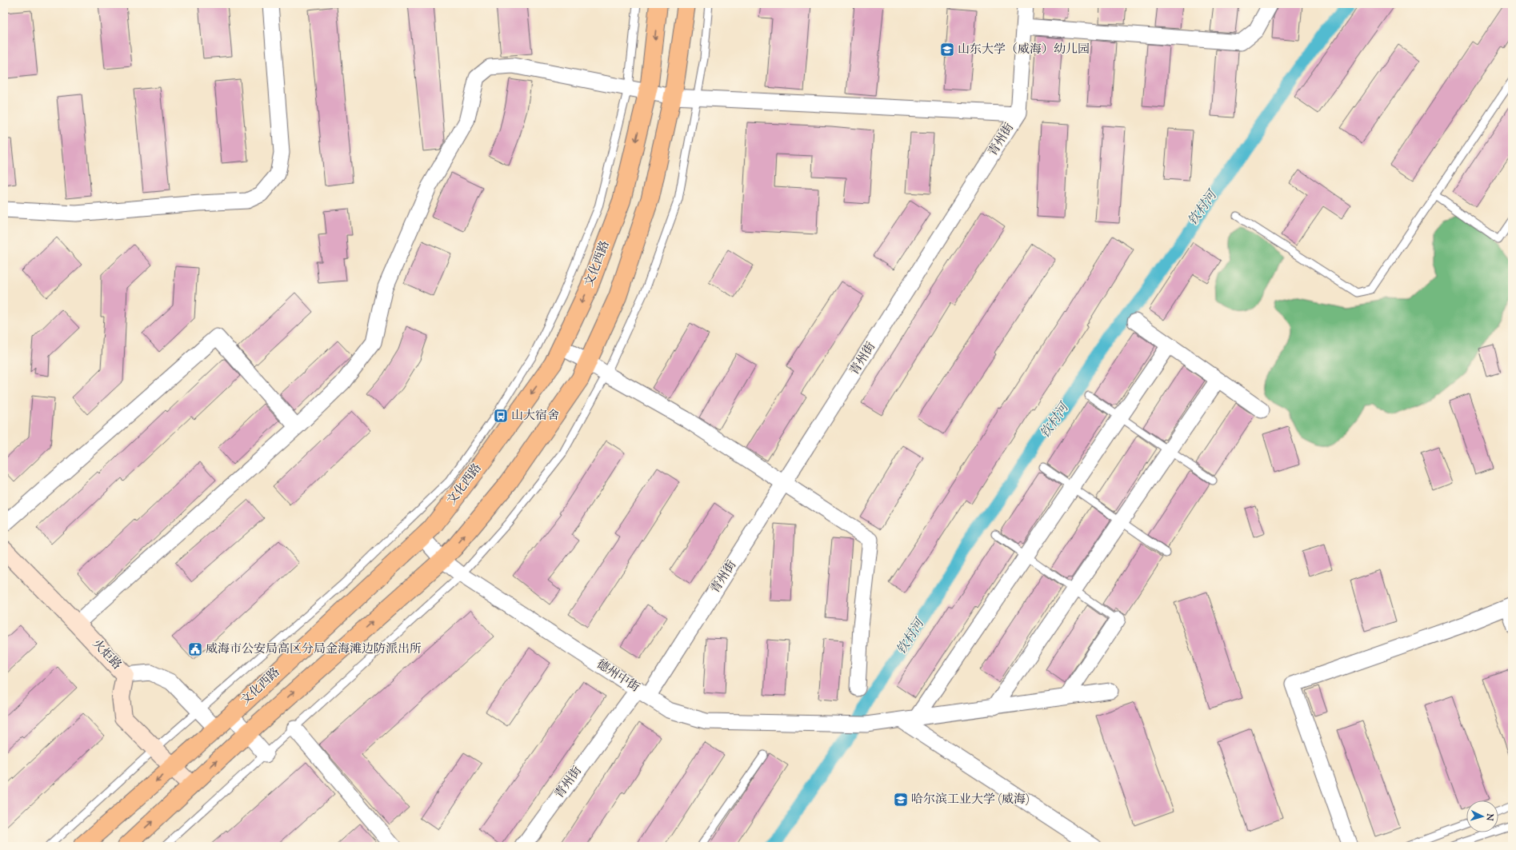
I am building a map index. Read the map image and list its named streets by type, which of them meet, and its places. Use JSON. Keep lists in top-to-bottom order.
{
  "streets": {
    "main road": ["文化西路", "火炬路"],
    "street": ["青州街", "德州中街"]
  },
  "crossings": [
    ["青州街", "德州中街"],
    ["文化西路", "火炬路"],
    ["文化西路", "德州中街"]
  ],
  "water": ["钦村河"],
  "places": {
    "school or university": ["山东大学（威海）幼儿园", "哈尔滨工业大学 (威海)"],
    "bus stop": ["山大宿舍"],
    "public building": ["威海市公安局高区分局金海滩边防派出所"]
  },
  "north": "right"
}
